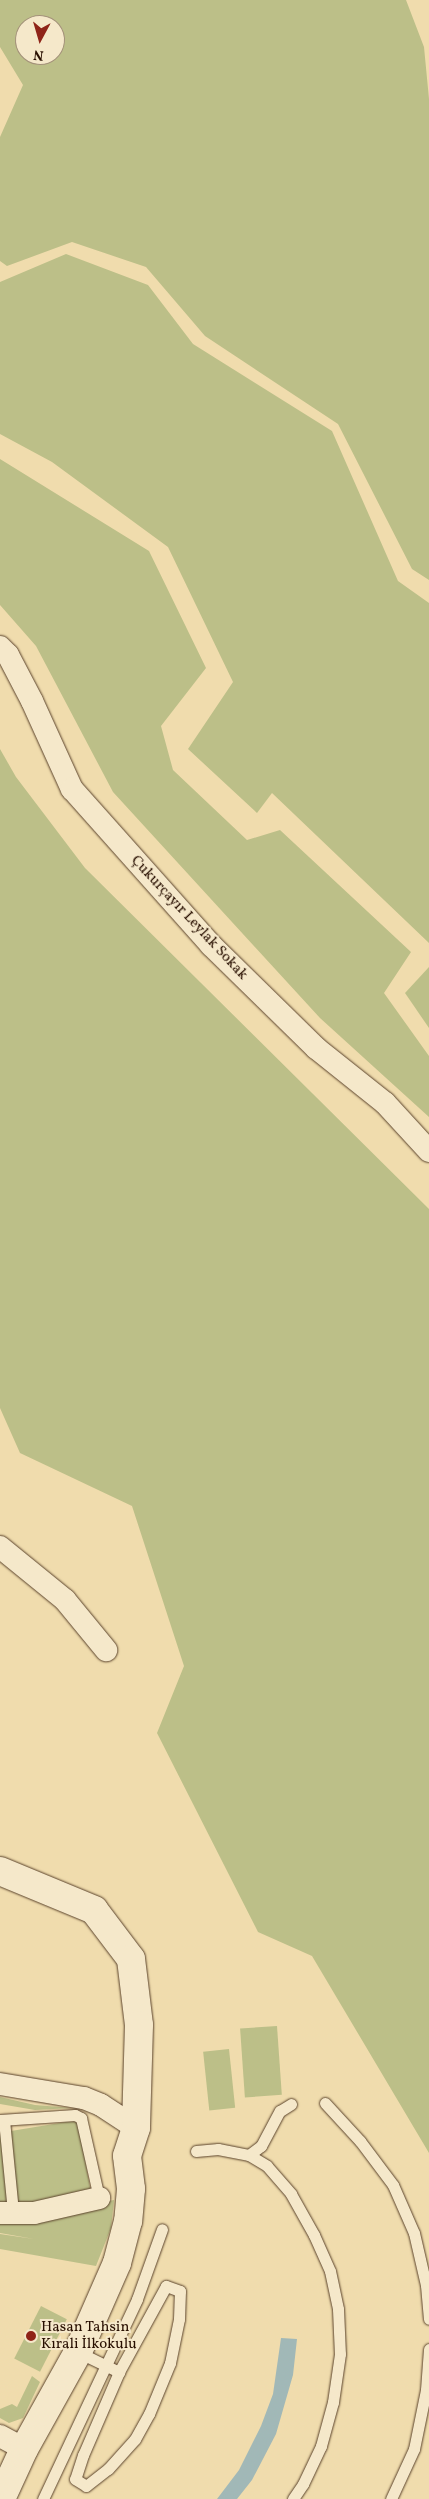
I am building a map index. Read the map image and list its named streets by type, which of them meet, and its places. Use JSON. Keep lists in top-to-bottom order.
{
  "streets": {
    "street": ["Çukurçayır Leylak Sokak"]
  },
  "places": ["Hasan Tahsin Kırali İlkokulu"],
  "north": "bottom"
}
